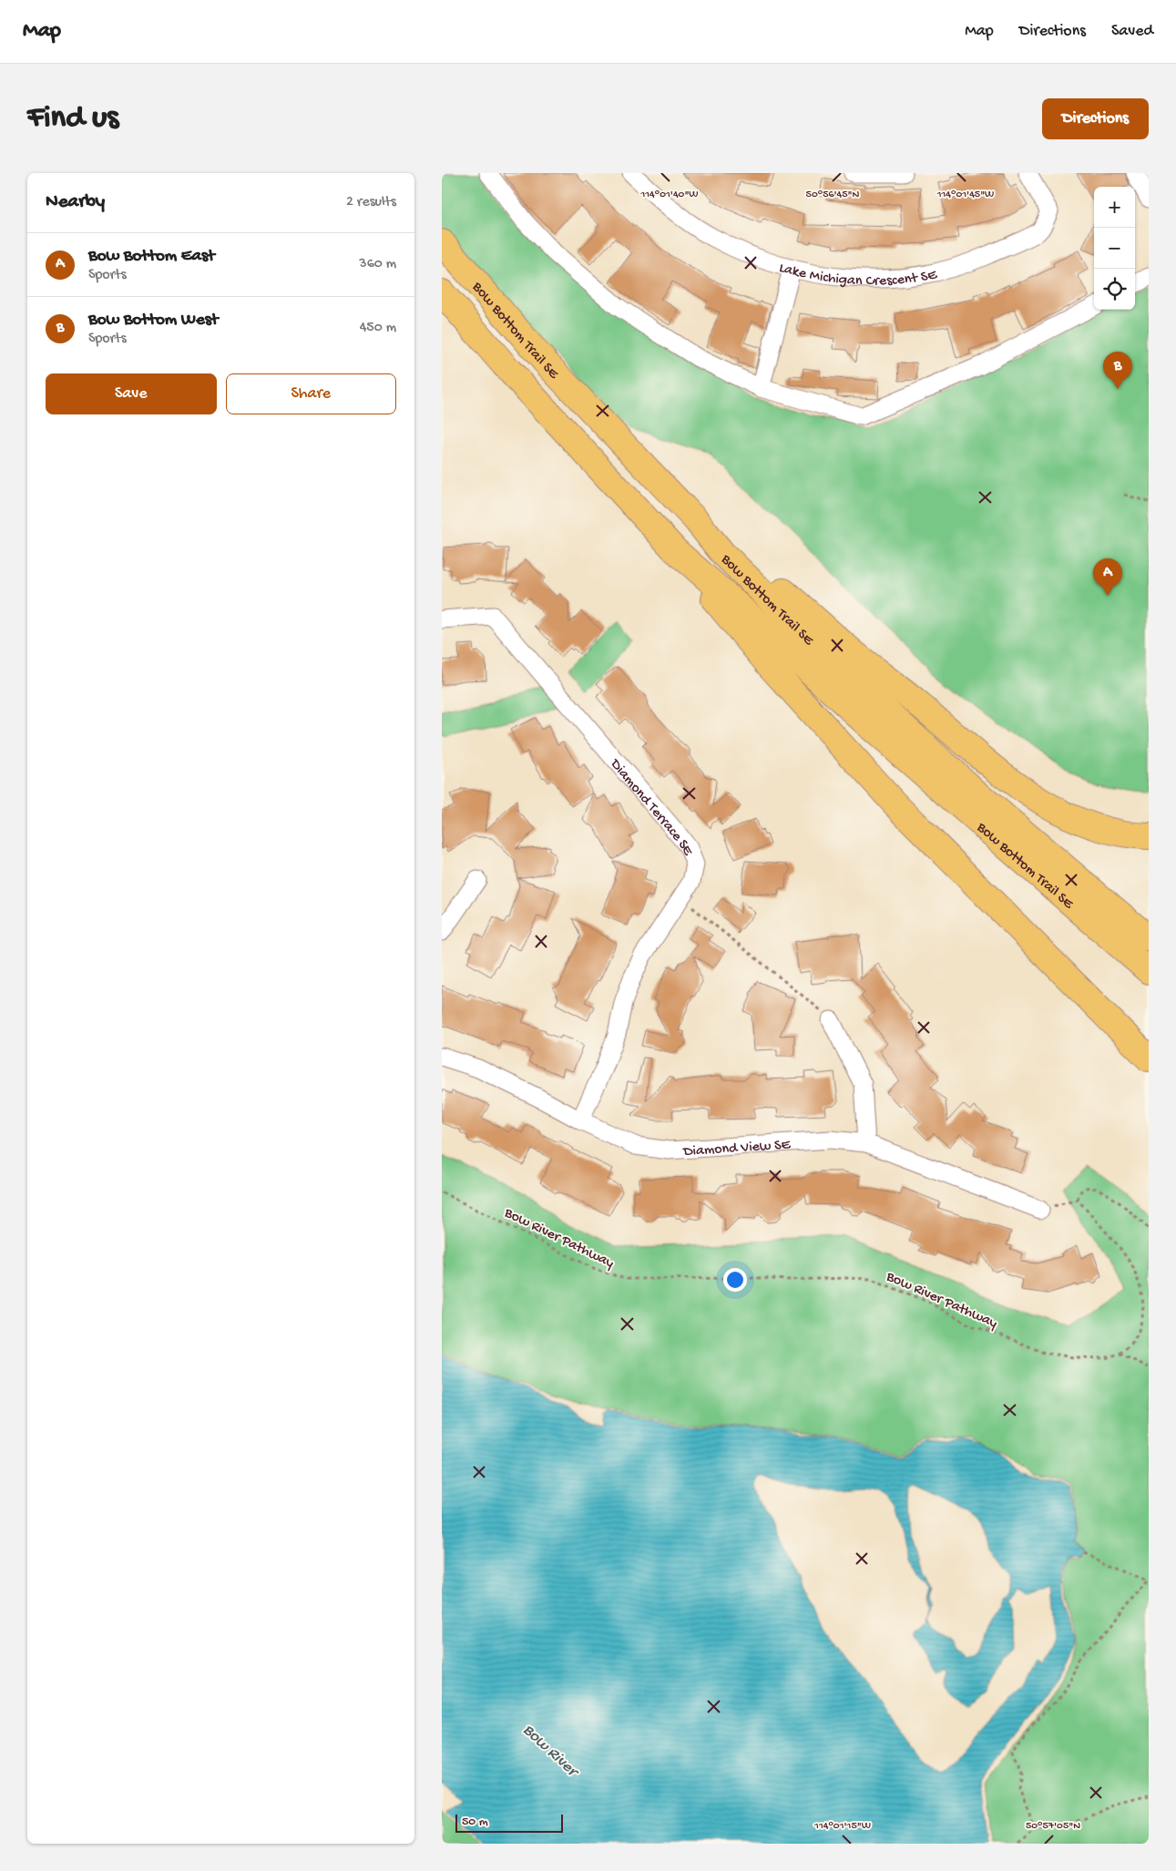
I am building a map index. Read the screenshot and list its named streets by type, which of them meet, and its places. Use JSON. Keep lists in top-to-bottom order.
{
  "streets": {
    "highway": ["Bow Bottom Trail SE"],
    "street": ["Lake Michigan Crescent SE", "Diamond Terrace SE", "Diamond View SE"],
    "path": ["Bow River Pathway"]
  },
  "crossings": [
    ["Diamond Terrace SE", "Diamond View SE"]
  ],
  "water": ["Bow River"],
  "scale_bar": "50 m",
  "page": {
    "header": "Map",
    "nav": ["Map", "Directions", "Saved"],
    "buttons": [
      "Directions",
      ["Save", "Share"]
    ],
    "title": "Find us",
    "heading": ["Nearby", "2 results"],
    "map_buttons": ["+", "−"],
    "list": [
      {
        "mark": "A",
        "name": "Bow Bottom East",
        "note": "Sports",
        "value": "360 m"
      },
      {
        "mark": "B",
        "name": "Bow Bottom West",
        "note": "Sports",
        "value": "450 m"
      }
    ],
    "pins": ["B", "A"],
    "scale": "50 m"
  },
  "coordinates": [
    "114°01'40\"W",
    "50°56'45\"N",
    "114°01'45\"W",
    "114°01'15\"W",
    "50°57'05\"N"
  ]
}
